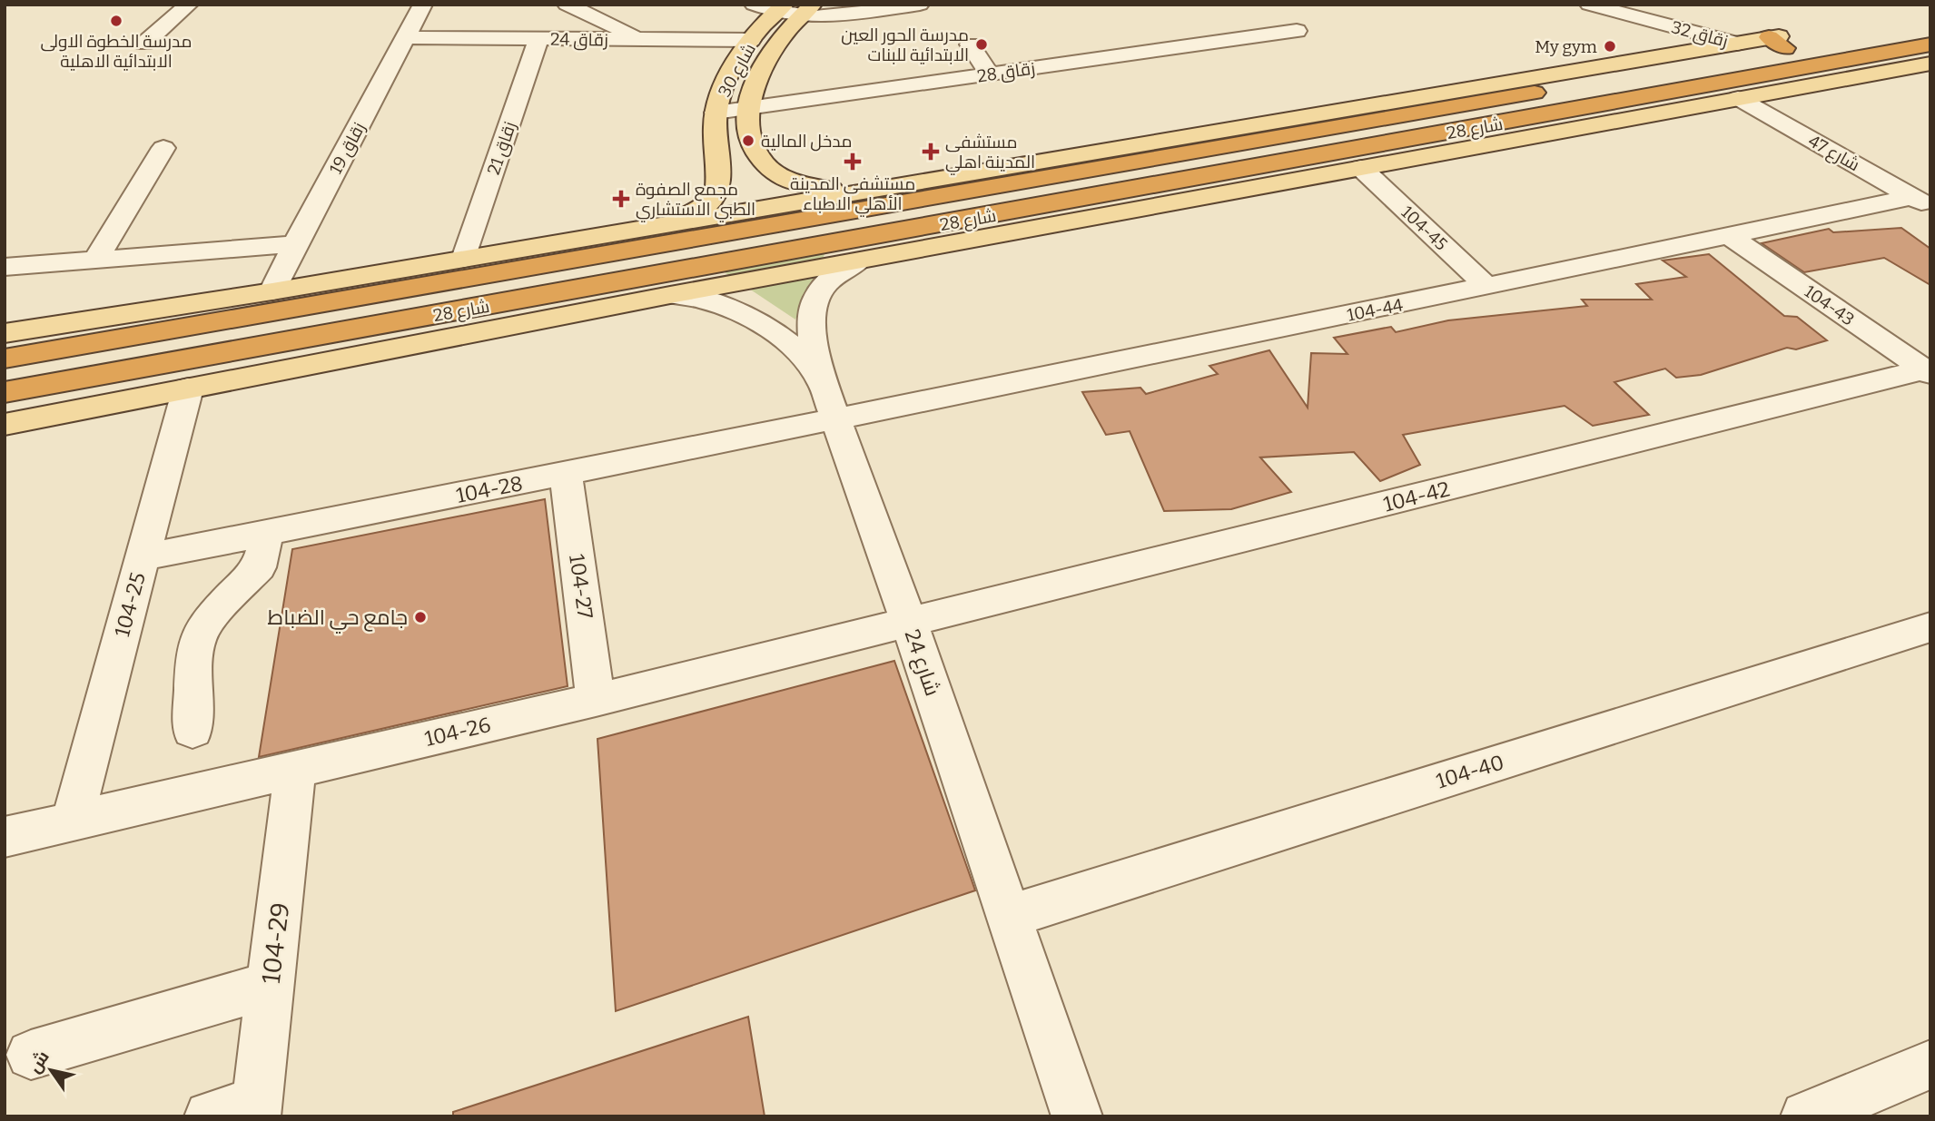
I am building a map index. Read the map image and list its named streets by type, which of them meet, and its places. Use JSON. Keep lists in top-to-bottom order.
{
  "streets": {
    "highway": ["شارع 28"],
    "main road": ["شارع 30"],
    "street": [
      "زقاق 32",
      "زقاق 24",
      "زقاق 28",
      "زقاق 19",
      "زقاق 21",
      "شارع 47",
      "104-45",
      "104-43",
      "104-44",
      "104-28",
      "104-42",
      "104-27",
      "104-25",
      "شارع 24",
      "104-26",
      "104-40",
      "104-29"
    ]
  },
  "crossings": [
    ["زقاق 24", "شارع 30"],
    ["زقاق 24", "زقاق 19"],
    ["زقاق 24", "زقاق 21"],
    ["شارع 30", "زقاق 28"],
    ["شارع 47", "104-44"],
    ["104-45", "104-44"],
    ["104-43", "104-44"],
    ["104-43", "104-42"],
    ["104-44", "104-28"],
    ["104-44", "شارع 24"],
    ["104-28", "104-27"],
    ["104-28", "104-25"],
    ["104-28", "شارع 24"],
    ["104-42", "شارع 24"],
    ["104-42", "104-26"],
    ["104-27", "104-26"],
    ["104-25", "104-26"],
    ["شارع 24", "104-26"],
    ["شارع 24", "104-40"],
    ["104-26", "104-29"]
  ],
  "places": {
    "other": [
      "مدرسة الخطوة الاولى الابتدائية الاهلية",
      "مدرسة الحور العين الابتدائية للبنات",
      "My gym",
      "مدخل المالية",
      "جامع حي الضباط"
    ],
    "health": ["مستشفى المدينة اهلي", "مستشفى المدينة الأهلي الاطباء", "مجمع الصفوة الطبي الاستشاري"]
  },
  "north": "top left"
}
